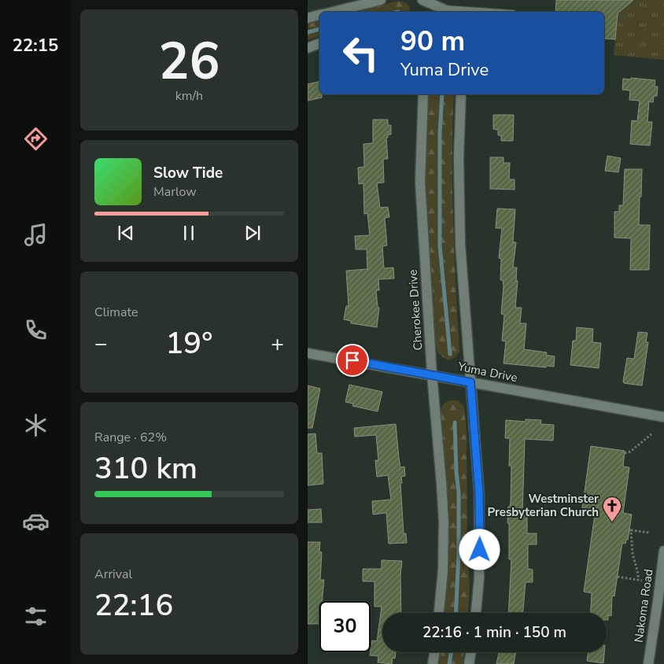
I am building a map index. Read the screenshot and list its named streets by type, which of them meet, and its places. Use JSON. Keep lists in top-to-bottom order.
{
  "streets": {
    "street": ["Cherokee Drive", "Yuma Drive", "Nakoma Road"]
  },
  "crossings": [
    ["Cherokee Drive", "Yuma Drive"]
  ],
  "places": {
    "church": ["Westminster Presbyterian Church"]
  },
  "page": {
    "tabs": "22:15",
    "tile": [
      ["26", "km/h"],
      "Climate",
      ["Range · 62%", "310 km"],
      ["Arrival", "22:16"]
    ],
    "turn": ["90 m", "Yuma Drive"],
    "song": ["Slow Tide", "Marlow"],
    "heat": ["−", "19°", "+"],
    "limit": "30",
    "trip": "22:16 · 1 min · 150 m"
  }
}
